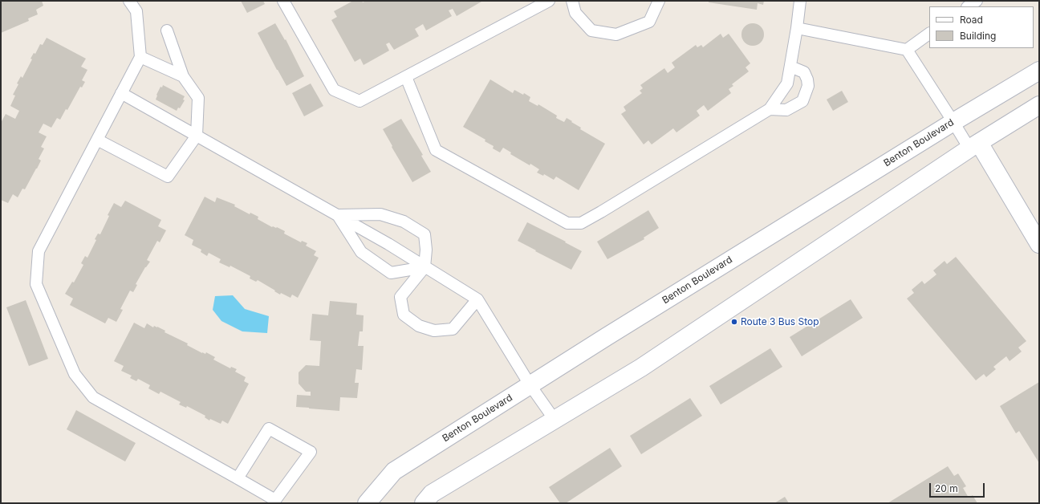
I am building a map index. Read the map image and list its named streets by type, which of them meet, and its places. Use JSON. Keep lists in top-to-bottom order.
{
  "streets": {
    "street": ["Benton Boulevard"]
  },
  "places": ["Route 3 Bus Stop"],
  "legend": ["Road", "Building"],
  "scale_bar": "20 m"
}
